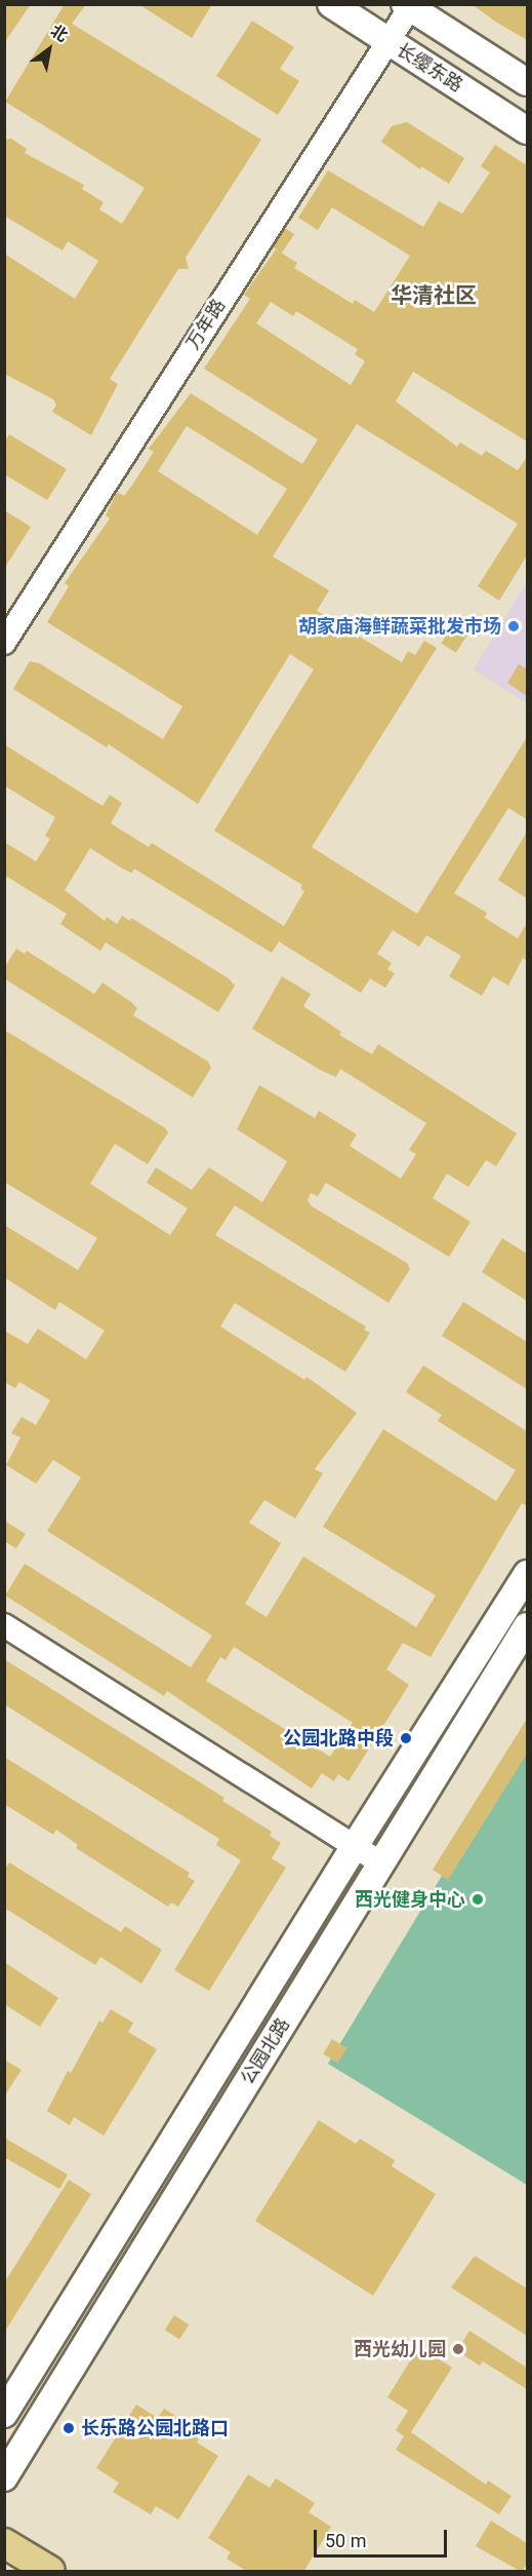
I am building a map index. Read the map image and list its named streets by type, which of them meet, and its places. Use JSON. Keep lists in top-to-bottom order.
{
  "streets": {
    "main road": ["长缨东路", "公园北路"],
    "street": ["万年路"]
  },
  "crossings": [
    ["长缨东路", "万年路"]
  ],
  "districts": ["华清社区"],
  "places": [
    "胡家庙海鲜蔬菜批发市场",
    "公园北路中段",
    "西光健身中心",
    "西光幼儿园",
    "长乐路公园北路口"
  ],
  "scale_bar": "50 m",
  "north": "top right"
}
